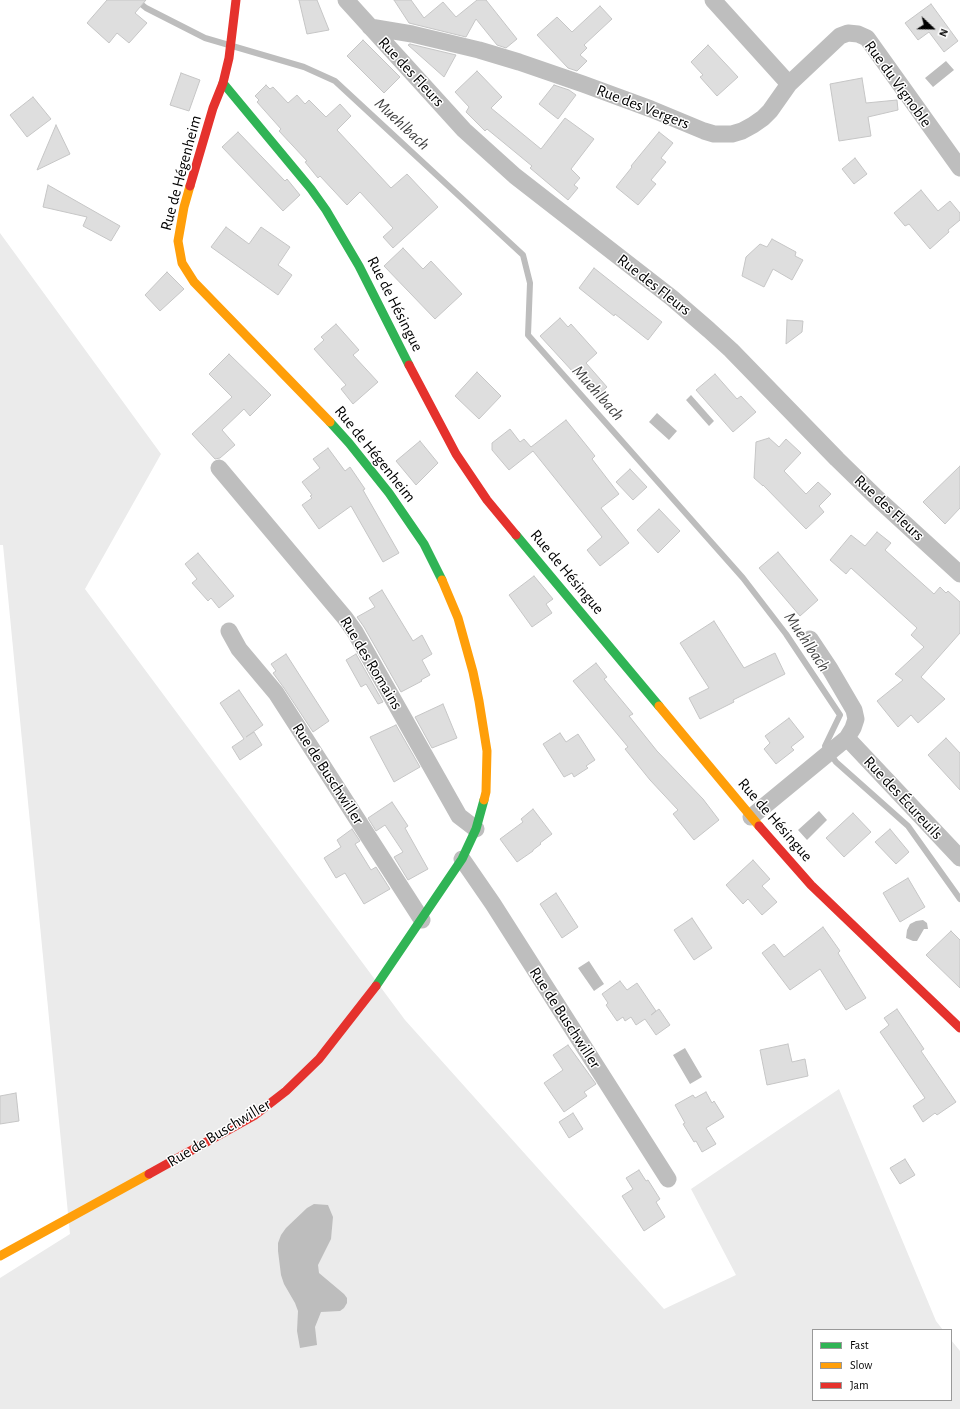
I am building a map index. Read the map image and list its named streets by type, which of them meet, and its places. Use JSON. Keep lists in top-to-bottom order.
{
  "streets": {
    "street": [
      "Rue des Fleurs",
      "Rue du Vignoble",
      "Rue des Vergers",
      "Rue de Hégenheim",
      "Rue de Hésingue",
      "Rue des Romains",
      "Rue de Buschwiller",
      "Rue des Écureuils"
    ]
  },
  "crossings": [
    ["Rue des Fleurs", "Rue des Vergers"],
    ["Rue du Vignoble", "Rue des Vergers"],
    ["Rue de Hégenheim", "Rue de Hésingue"],
    ["Rue de Hégenheim", "Rue des Romains"],
    ["Rue de Hégenheim", "Rue de Buschwiller"]
  ],
  "water": ["Muehlbach"],
  "legend": ["Fast", "Slow", "Jam"],
  "north": "right"
}
